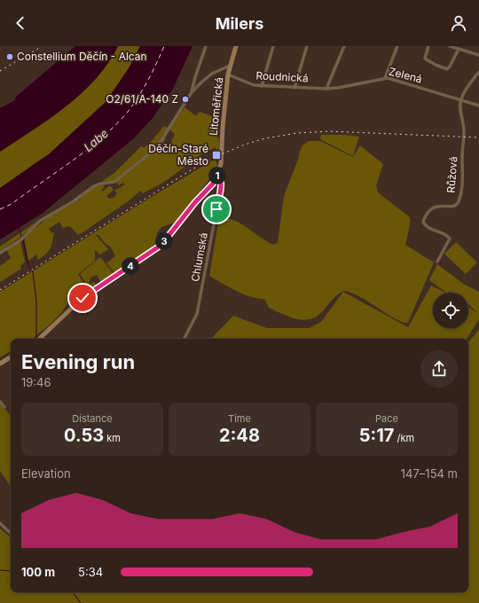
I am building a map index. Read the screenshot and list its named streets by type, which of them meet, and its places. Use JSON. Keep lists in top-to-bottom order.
{
  "streets": {
    "main road": ["Litoměřická"],
    "street": [
      "Zelená",
      "Roudnická",
      "Růžová",
      "Chlumská"
    ]
  },
  "crossings": [
    ["Zelená", "Roudnická"],
    ["Zelená", "Růžová"],
    ["Roudnická", "Litoměřická"],
    ["Litoměřická", "Chlumská"]
  ],
  "water": ["Labe"],
  "places": {
    "other": ["Constellium Děčín - Alcan", "O2/61/A-140 Z"],
    "transit": ["Děčín-Staré Město"]
  },
  "page": {
    "header": "Milers",
    "pins": ["1", "3", "4"],
    "heading": ["Evening run", "19:46"],
    "stats": [
      ["Distance", "0.53 km"],
      ["Time", "2:48"],
      ["Pace", "5:17 /km"]
    ],
    "chart": ["Elevation", "147–154 m"],
    "list": [
      {
        "name": "100 m",
        "note": "5:34"
      }
    ]
  }
}
